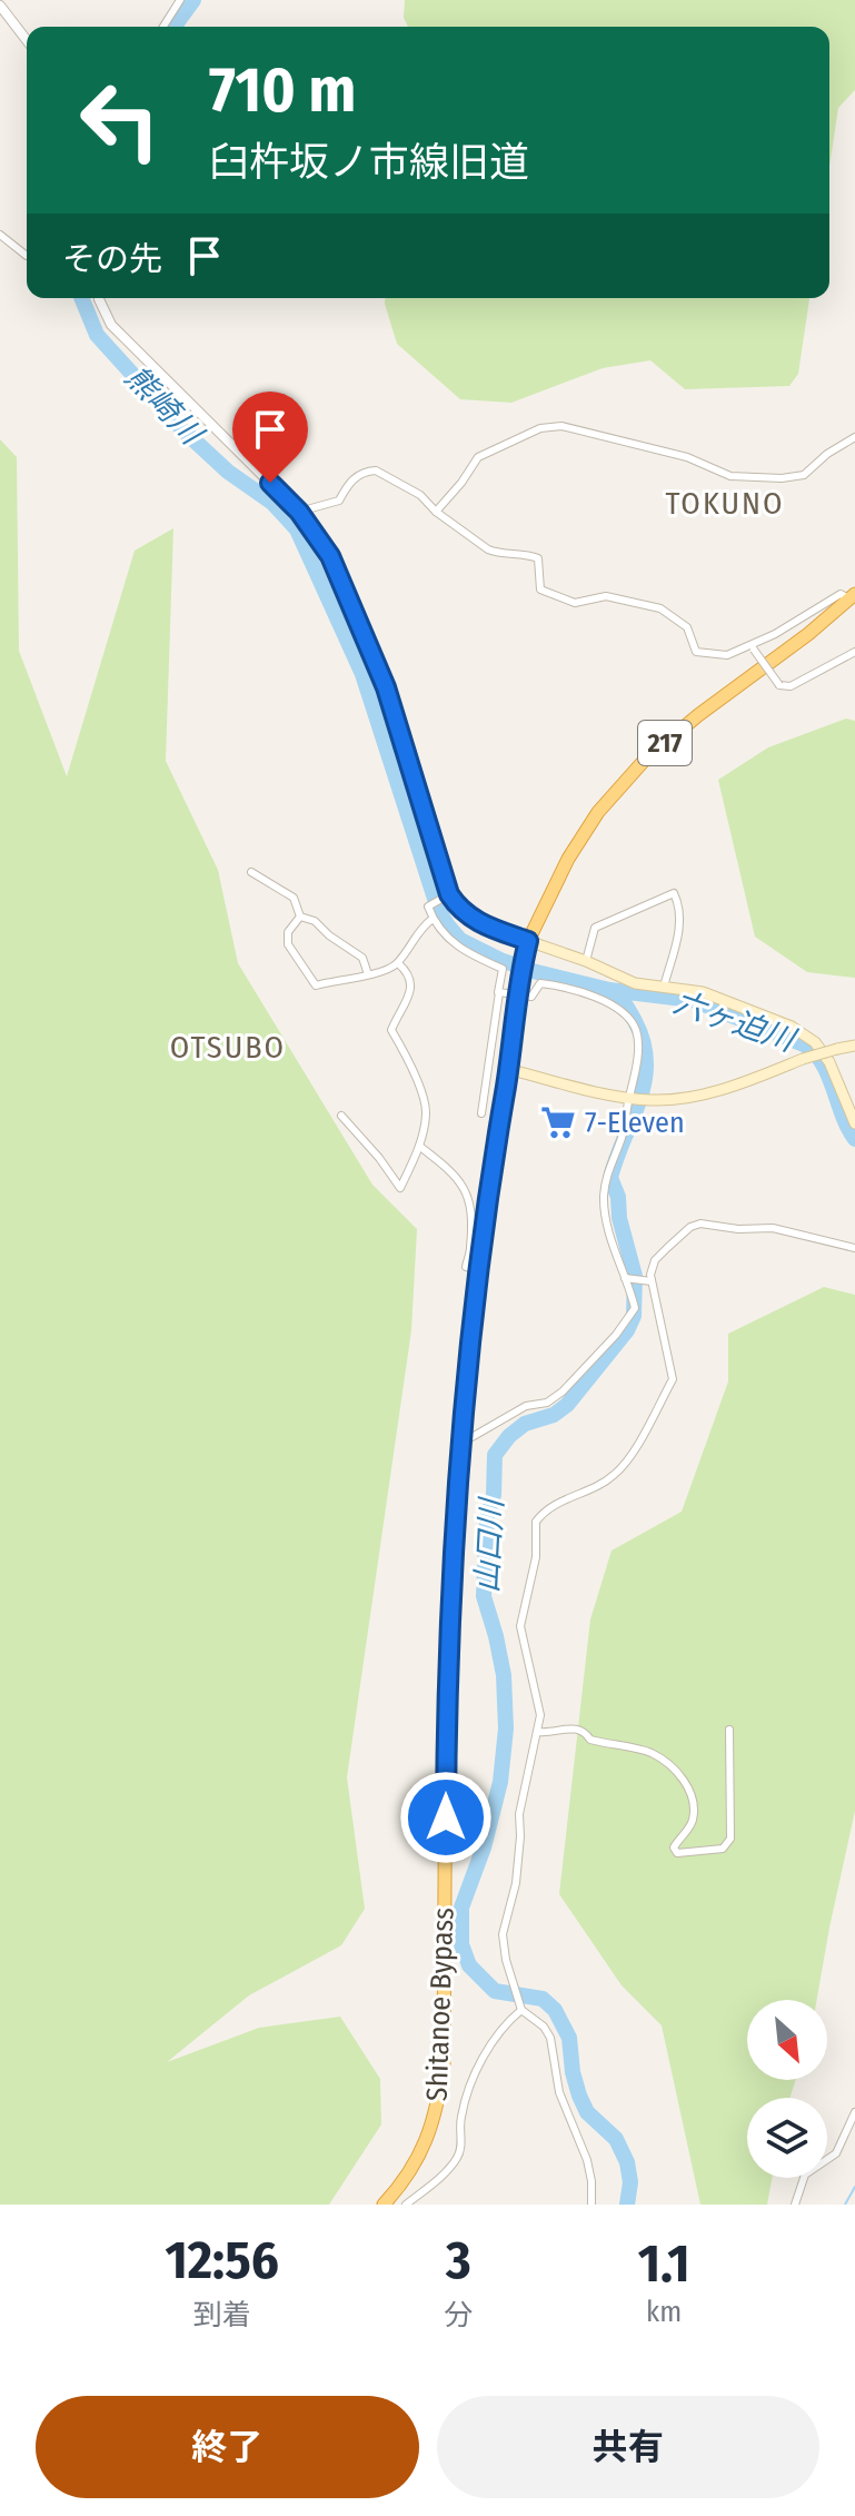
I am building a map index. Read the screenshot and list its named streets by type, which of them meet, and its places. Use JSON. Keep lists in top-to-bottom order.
{
  "streets": {
    "highway": ["217", "Shitanoe Bypass"]
  },
  "crossings": [
    ["217", "Shitanoe Bypass"]
  ],
  "districts": ["TOKUNO", "OTSUBO"],
  "water": ["熊崎川", "六ヶ迫川", "山口川"],
  "places": {
    "supermarket": ["7-Eleven"]
  },
  "north": "bottom right",
  "page": {
    "turn": ["710 m", "臼杵坂ノ市線旧道"],
    "then": "その先",
    "eta": [
      "12:56",
      "到着",
      "3",
      "分",
      "1.1",
      "km"
    ],
    "buttons": ["終了", "共有"]
  }
}
